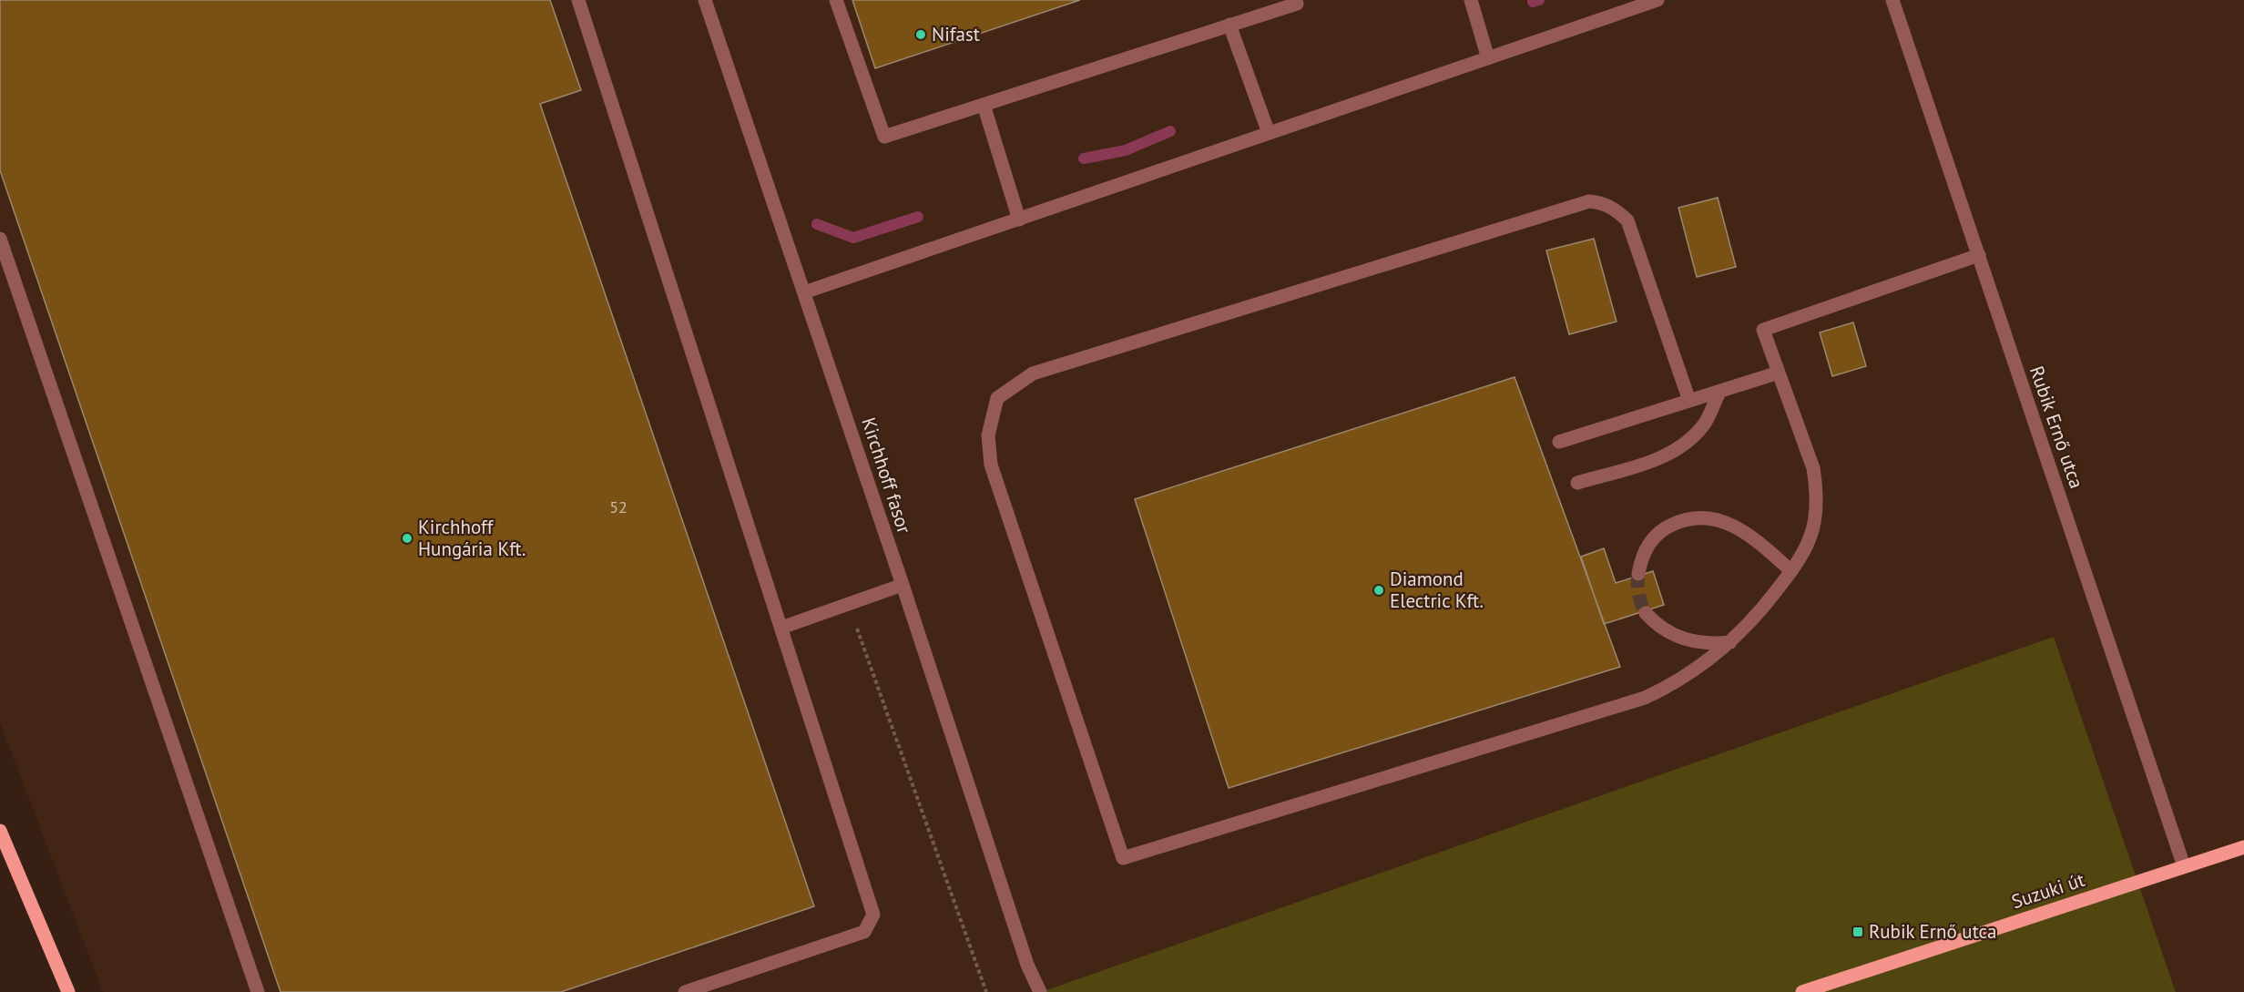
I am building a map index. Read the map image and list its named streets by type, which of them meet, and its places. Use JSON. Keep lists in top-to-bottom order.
{
  "streets": {
    "main road": ["Suzuki út"],
    "street": ["Rubik Ernő utca", "Kirchhoff fasor"]
  },
  "crossings": [
    ["Rubik Ernő utca", "Suzuki út"]
  ],
  "places": {
    "other": ["Nifast", "Kirchhoff Hungária Kft.", "Diamond Electric Kft."],
    "transit": ["Rubik Ernő utca"]
  },
  "house_numbers": ["52"]
}
